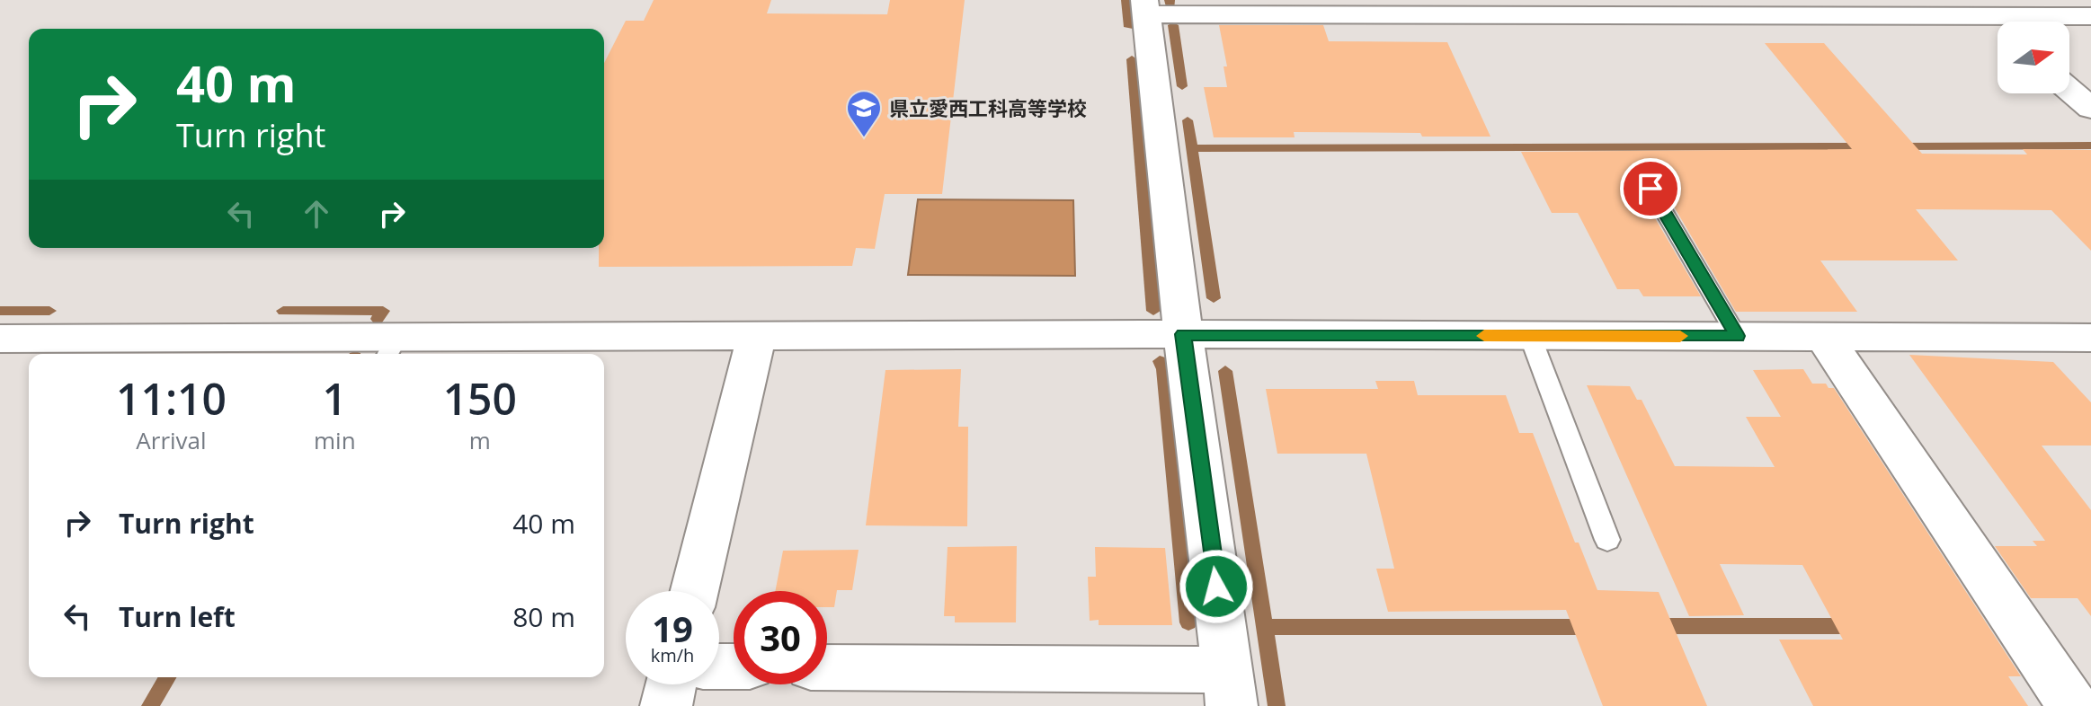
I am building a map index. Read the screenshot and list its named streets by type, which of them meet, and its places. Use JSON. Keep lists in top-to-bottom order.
{
  "places": {
    "school or university": ["県立愛西工科高等学校"]
  },
  "north": "right",
  "page": {
    "turn": ["40 m", "Turn right"],
    "eta": [
      "11:10",
      "Arrival",
      "1",
      "min",
      "150",
      "m"
    ],
    "list": [
      {
        "name": "Turn right",
        "value": "40 m"
      },
      {
        "name": "Turn left",
        "value": "80 m"
      }
    ],
    "speed": "19 km/h",
    "limit": "30"
  }
}
